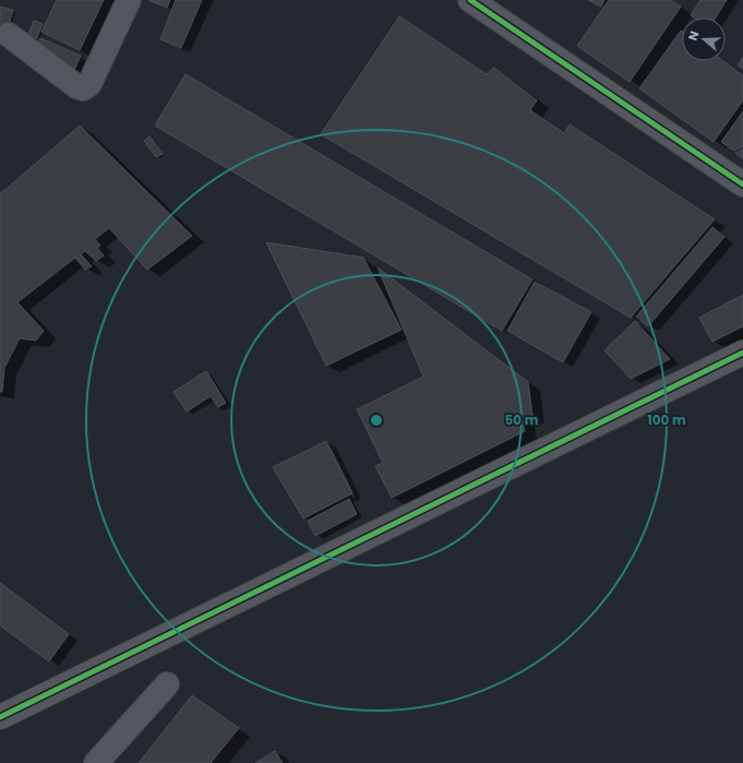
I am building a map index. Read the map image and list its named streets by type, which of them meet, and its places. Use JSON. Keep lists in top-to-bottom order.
{
  "north": "left",
  "rings": ["50 m", "100 m"]
}
